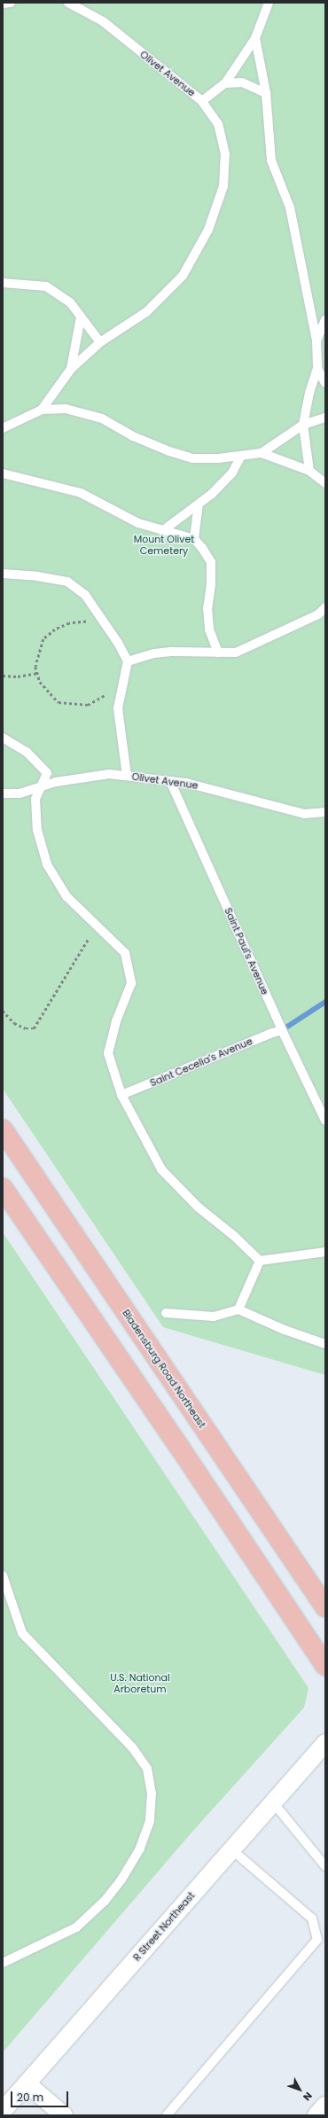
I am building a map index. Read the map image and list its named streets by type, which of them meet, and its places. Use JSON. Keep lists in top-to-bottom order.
{
  "streets": {
    "main road": ["Bladensburg Road Northeast"],
    "street": ["R Street Northeast"],
    "lane": ["Olivet Avenue", "Saint Paul's Avenue", "Saint Cecelia's Avenue"]
  },
  "crossings": [
    ["Olivet Avenue", "Saint Paul's Avenue"],
    ["Saint Paul's Avenue", "Saint Cecelia's Avenue"]
  ],
  "parks": ["Mount Olivet Cemetery", "U.S. National Arboretum"],
  "scale_bar": "20 m",
  "north": "bottom right"
}
